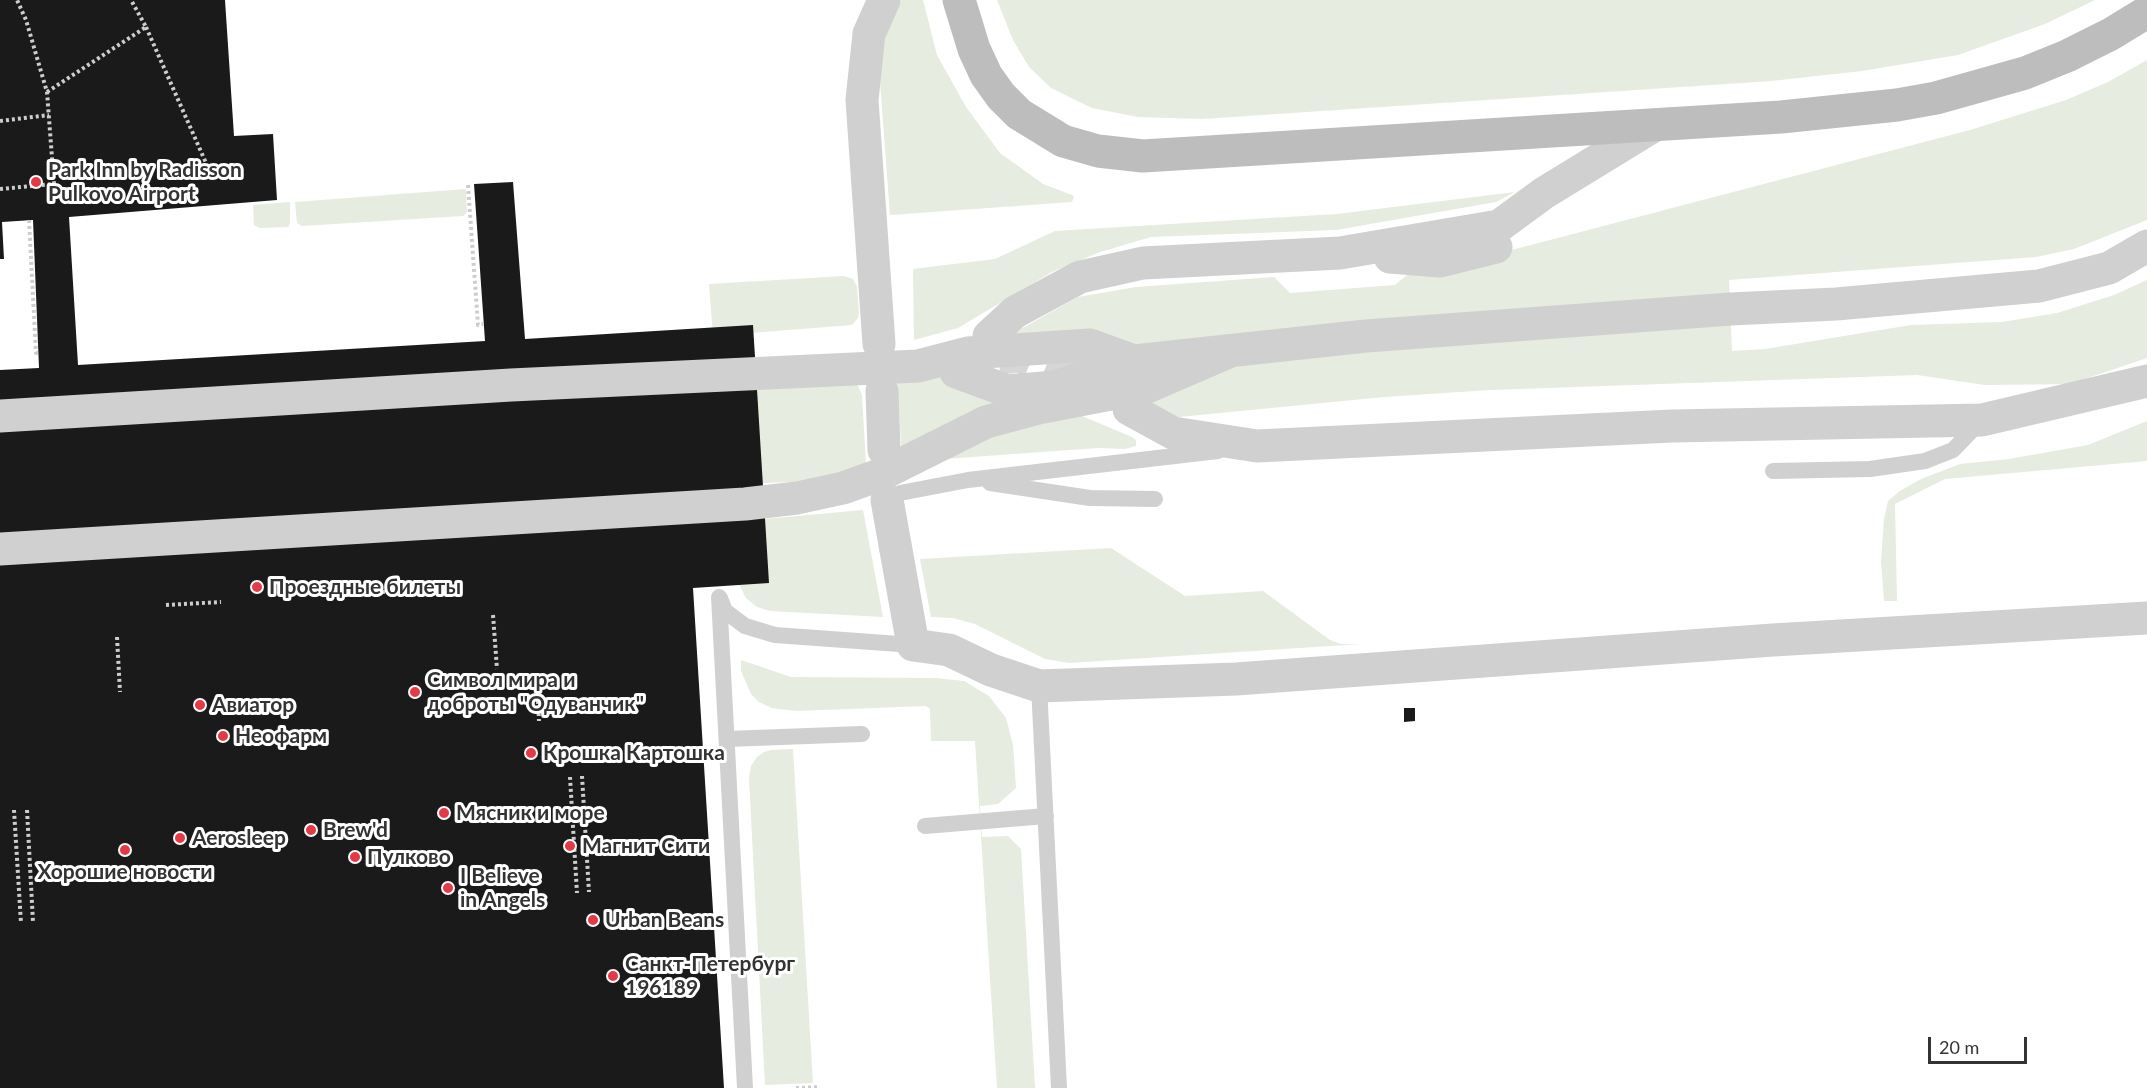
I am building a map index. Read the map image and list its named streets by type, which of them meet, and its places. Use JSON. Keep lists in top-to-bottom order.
{
  "places": [
    "Park Inn by Radisson Pulkovo Airport",
    "Проездные билеты",
    "Символ мира и доброты \"Одуванчик\"",
    "Авиатор",
    "Неофарм",
    "Крошка Картошка",
    "Мясник и море",
    "Brew'd",
    "Aerosleep",
    "Магнит Сити",
    "Хорошие новости",
    "Пулково",
    "I Believe in Angels",
    "Urban Beans",
    "Санкт-Петербург 196189"
  ],
  "scale_bar": "20 m"
}
